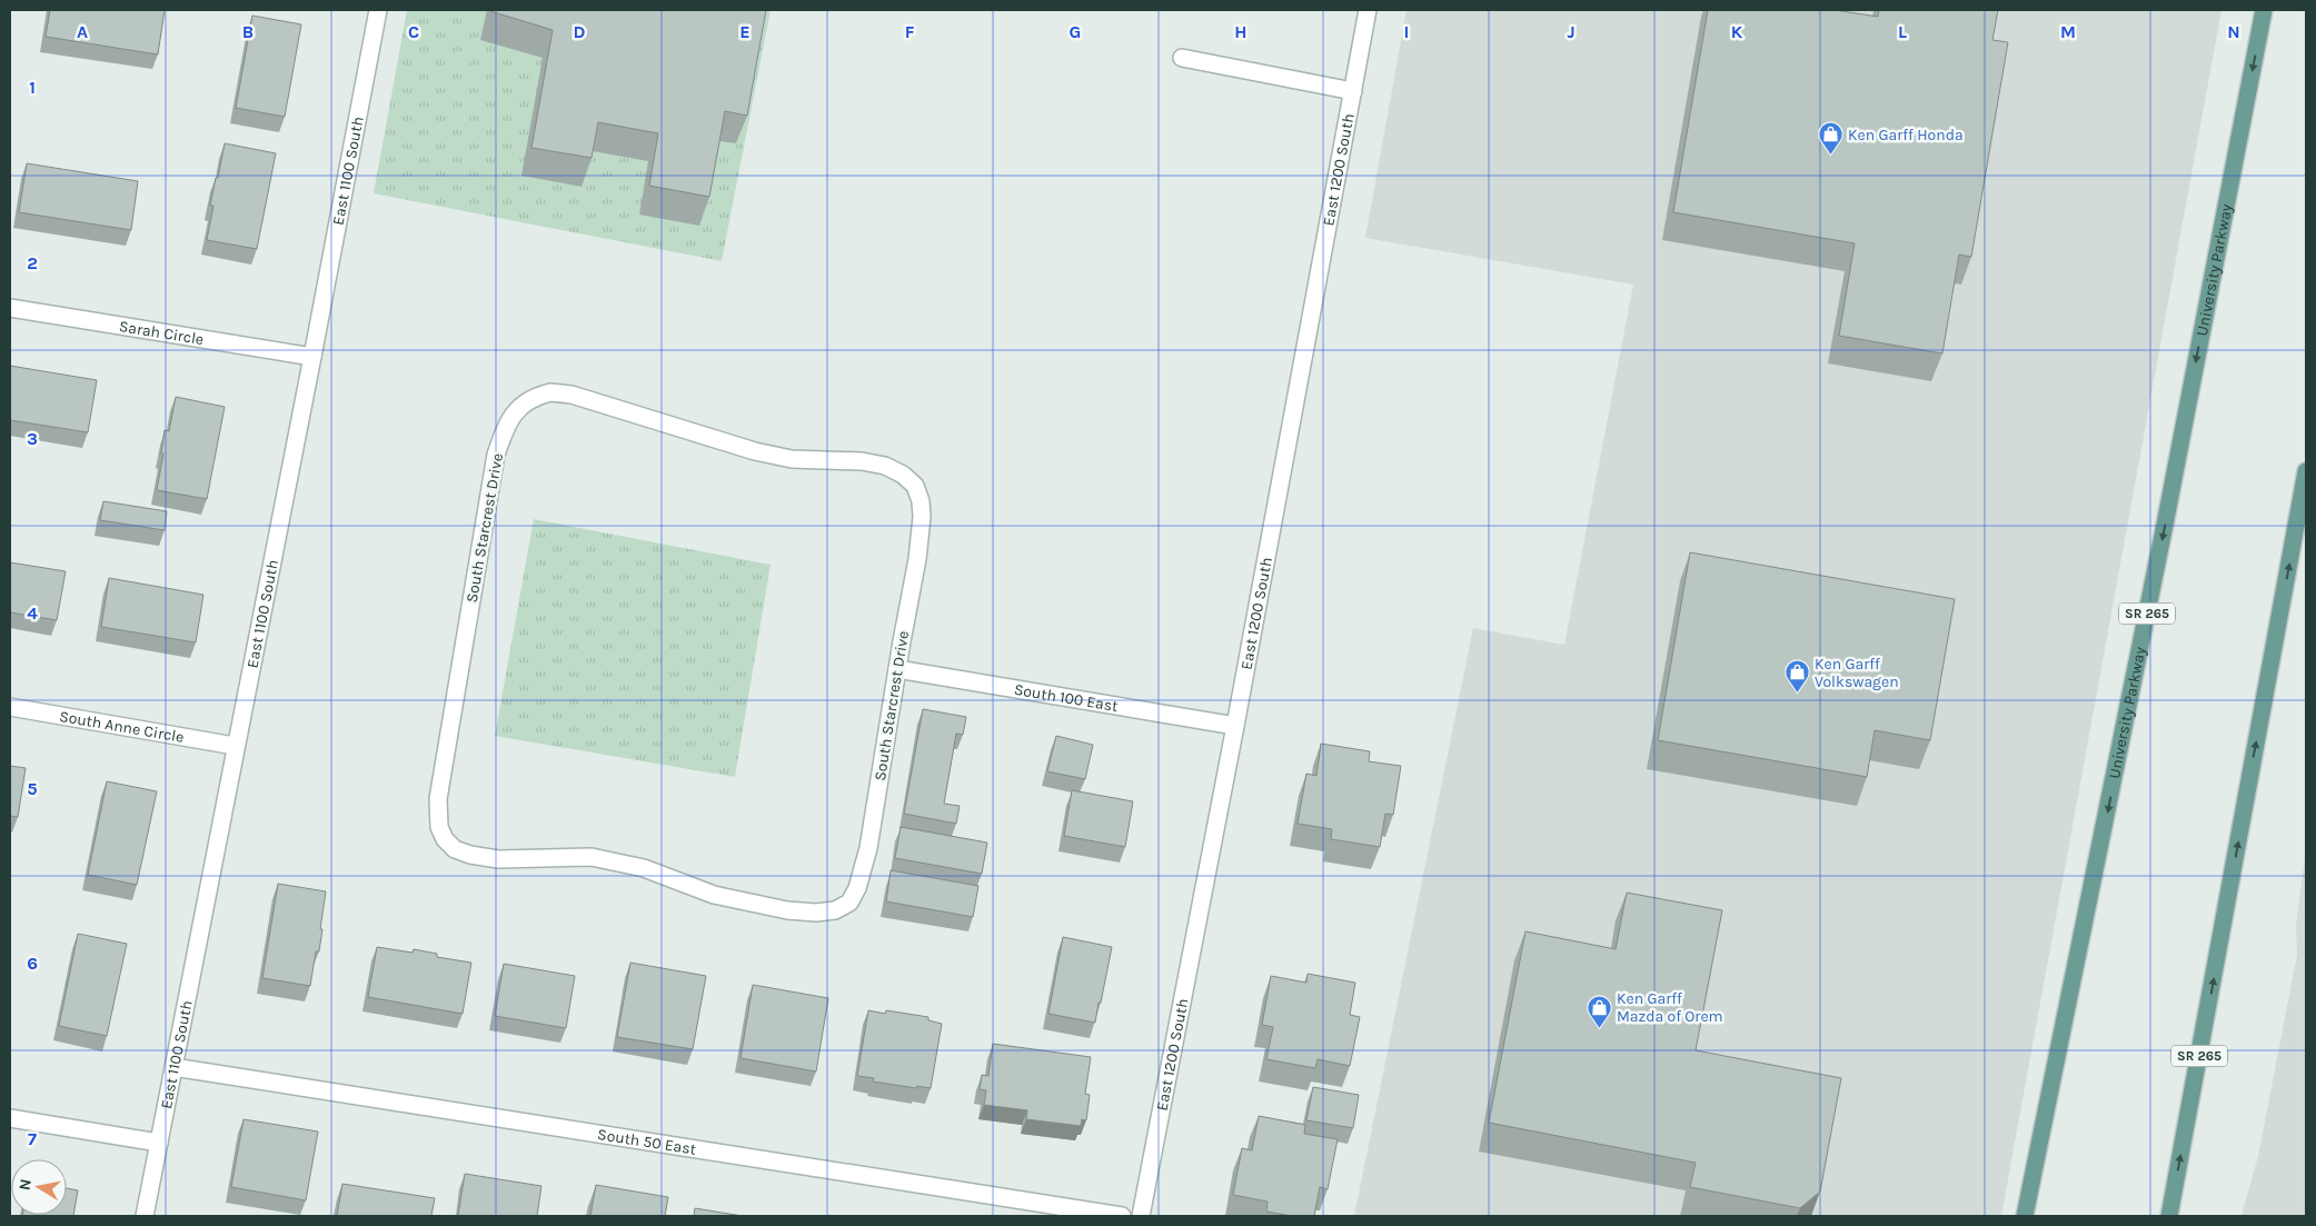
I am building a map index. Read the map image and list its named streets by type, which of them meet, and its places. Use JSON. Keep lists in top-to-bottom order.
{
  "streets": {
    "main road": ["University Parkway", "SR 265"],
    "street": [
      "East 1100 South",
      "East 1200 South",
      "Sarah Circle",
      "South Starcrest Drive",
      "South 100 East",
      "South Anne Circle",
      "South 50 East"
    ]
  },
  "crossings": [
    ["East 1100 South", "Sarah Circle"],
    ["East 1100 South", "South Anne Circle"],
    ["East 1100 South", "South 50 East"],
    ["East 1200 South", "South 100 East"],
    ["South Starcrest Drive", "South 100 East"]
  ],
  "places": {
    "shop": ["Ken Garff Honda", "Ken Garff Volkswagen", "Ken Garff Mazda of Orem"]
  },
  "north": "left",
  "grid": {
    "columns": [
      "A",
      "B",
      "C",
      "D",
      "E",
      "F",
      "G",
      "H",
      "I",
      "J",
      "K",
      "L",
      "M",
      "N"
    ],
    "rows": [
      "1",
      "2",
      "3",
      "4",
      "5",
      "6",
      "7"
    ]
  }
}
